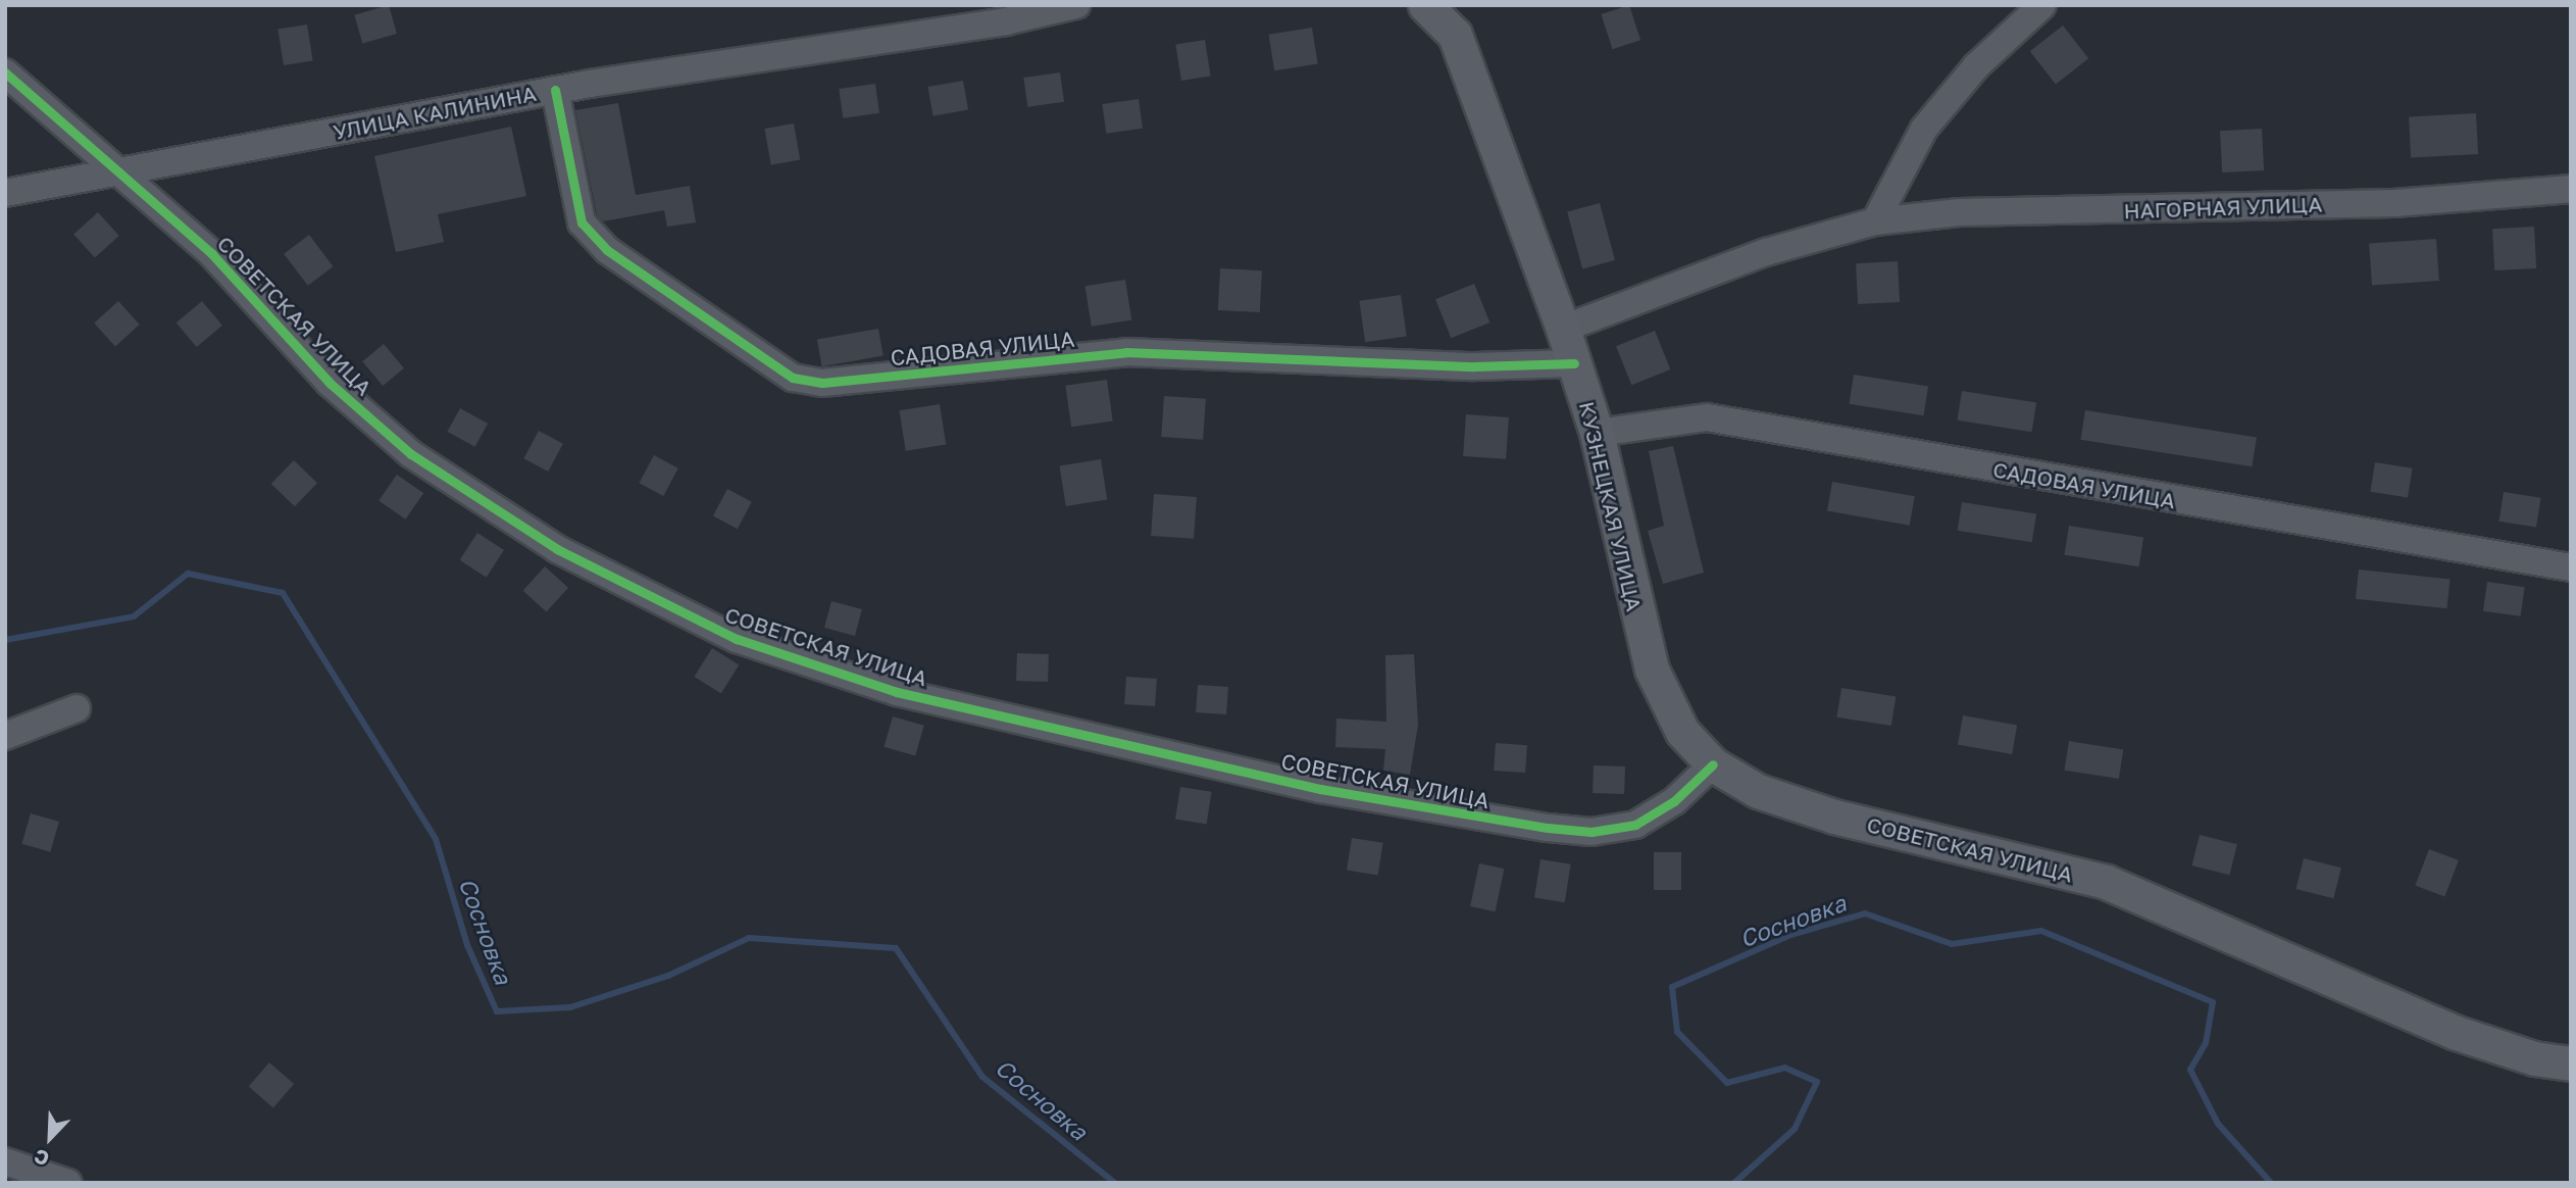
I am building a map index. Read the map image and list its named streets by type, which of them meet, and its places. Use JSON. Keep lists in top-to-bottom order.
{
  "streets": {
    "main road": ["СОВЕТСКАЯ УЛИЦА", "КУЗНЕЦКАЯ УЛИЦА"],
    "street": ["УЛИЦА КАЛИНИНА", "НАГОРНАЯ УЛИЦА", "САДОВАЯ УЛИЦА"]
  },
  "crossings": [
    ["УЛИЦА КАЛИНИНА", "СОВЕТСКАЯ УЛИЦА"],
    ["УЛИЦА КАЛИНИНА", "САДОВАЯ УЛИЦА"],
    ["НАГОРНАЯ УЛИЦА", "КУЗНЕЦКАЯ УЛИЦА"],
    ["СОВЕТСКАЯ УЛИЦА", "КУЗНЕЦКАЯ УЛИЦА"],
    ["САДОВАЯ УЛИЦА", "КУЗНЕЦКАЯ УЛИЦА"]
  ],
  "water": ["Сосновка"],
  "north": "bottom left"
}
